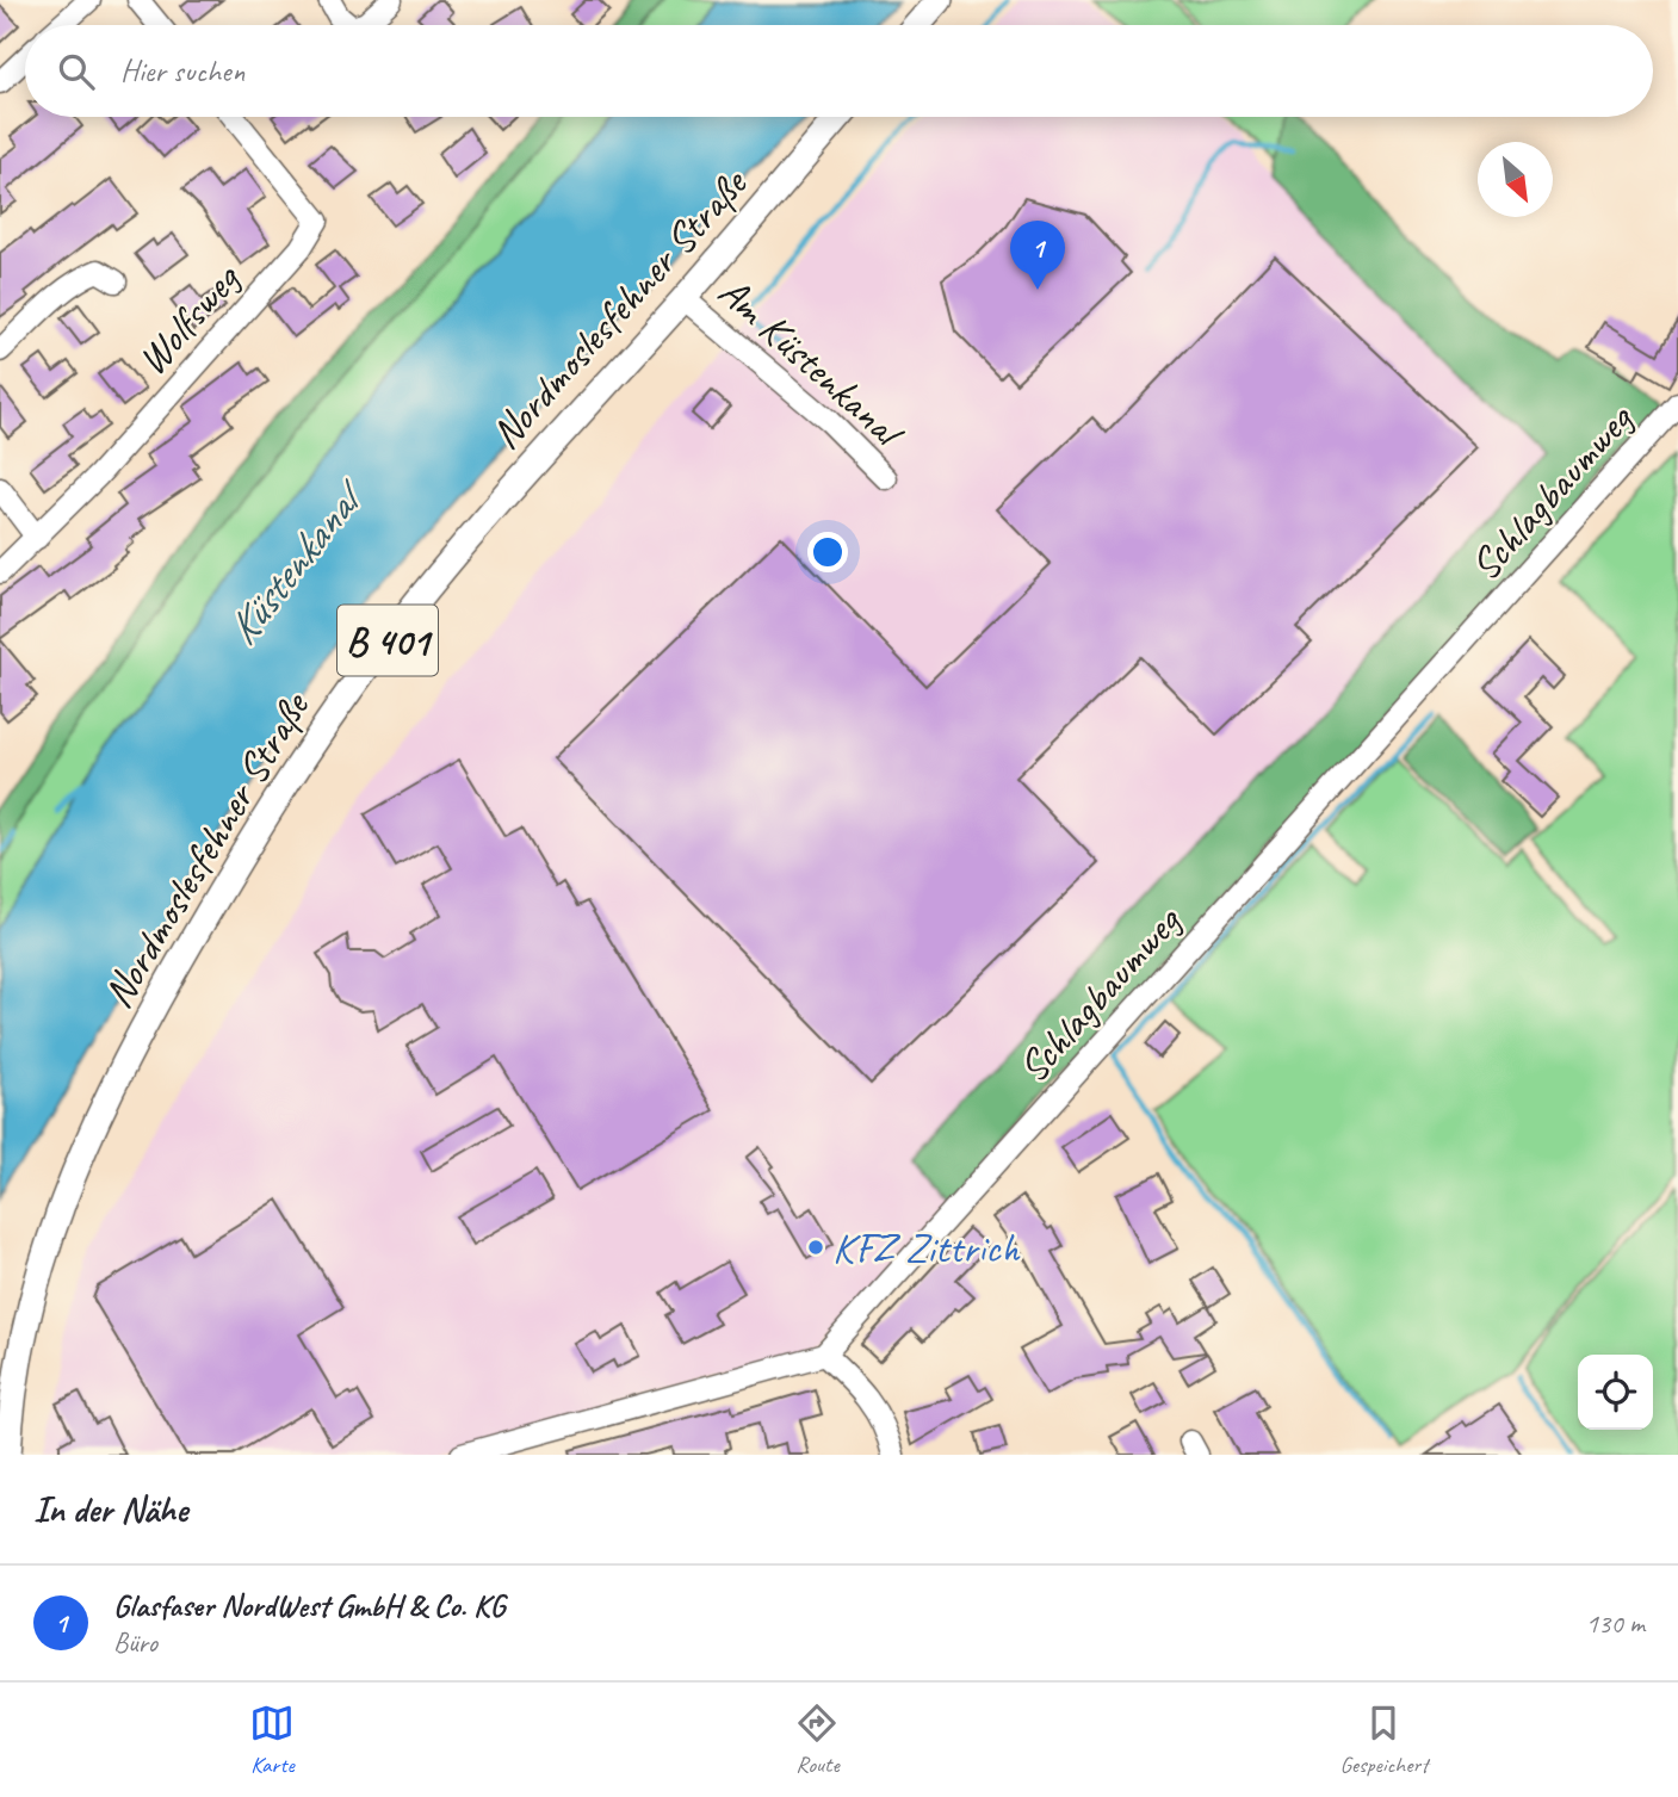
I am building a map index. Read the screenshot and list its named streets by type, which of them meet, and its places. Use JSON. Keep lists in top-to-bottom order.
{
  "streets": {
    "main road": ["Nordmoslesfehner Straße", "B 401"],
    "street": ["Wolfsweg", "Am Küstenkanal", "Schlagbaumweg"]
  },
  "crossings": [
    ["Nordmoslesfehner Straße", "Am Küstenkanal"]
  ],
  "water": ["Küstenkanal"],
  "places": ["KFZ Zittrich"],
  "north": "bottom right",
  "page": {
    "search": "Hier suchen",
    "pins": "1",
    "heading": "In der Nähe",
    "list": [
      {
        "mark": "1",
        "name": "Glasfaser NordWest GmbH & Co. KG",
        "note": "Büro",
        "value": "130 m"
      }
    ],
    "nav": ["Karte", "Route", "Gespeichert"]
  }
}
